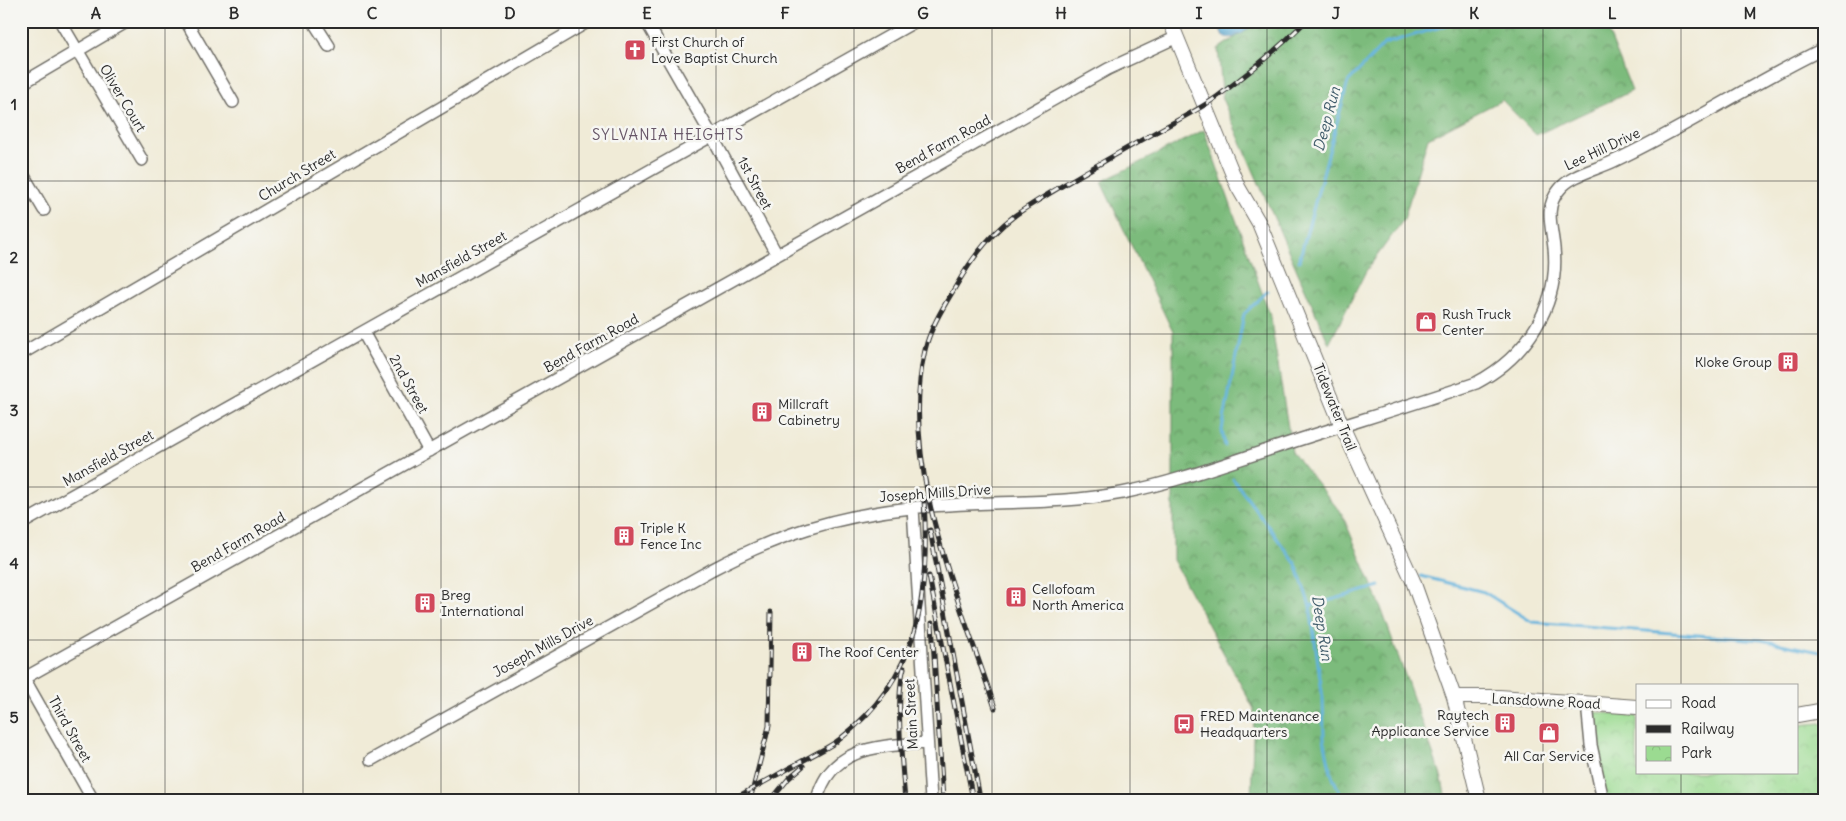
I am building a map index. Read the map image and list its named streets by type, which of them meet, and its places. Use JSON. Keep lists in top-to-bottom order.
{
  "streets": {
    "main road": ["Tidewater Trail", "Lansdowne Road"],
    "street": [
      "Oliver Court",
      "Bend Farm Road",
      "Lee Hill Drive",
      "Church Street",
      "1st Street",
      "Mansfield Street",
      "2nd Street",
      "Joseph Mills Drive",
      "Main Street",
      "Third Street"
    ]
  },
  "crossings": [
    ["Bend Farm Road", "1st Street"],
    ["Bend Farm Road", "2nd Street"],
    ["Bend Farm Road", "Tidewater Trail"],
    ["Bend Farm Road", "Third Street"],
    ["Lee Hill Drive", "Tidewater Trail"],
    ["Lee Hill Drive", "Joseph Mills Drive"],
    ["1st Street", "Mansfield Street"],
    ["Mansfield Street", "2nd Street"],
    ["Tidewater Trail", "Joseph Mills Drive"],
    ["Tidewater Trail", "Lansdowne Road"],
    ["Joseph Mills Drive", "Main Street"]
  ],
  "districts": ["SYLVANIA HEIGHTS"],
  "water": ["Deep Run"],
  "places": {
    "church": ["First Church of Love Baptist Church"],
    "shop": ["Rush Truck Center", "All Car Service"],
    "building": [
      "Kloke Group",
      "Millcraft Cabinetry",
      "Triple K Fence Inc",
      "Cellofoam North America",
      "Breg International",
      "The Roof Center",
      "Raytech Applicance Service"
    ],
    "bus stop": ["FRED Maintenance Headquarters"]
  },
  "legend": ["Road", "Railway", "Park"],
  "grid": {
    "columns": [
      "A",
      "B",
      "C",
      "D",
      "E",
      "F",
      "G",
      "H",
      "I",
      "J",
      "K",
      "L",
      "M"
    ],
    "rows": [
      "1",
      "2",
      "3",
      "4",
      "5"
    ]
  }
}
